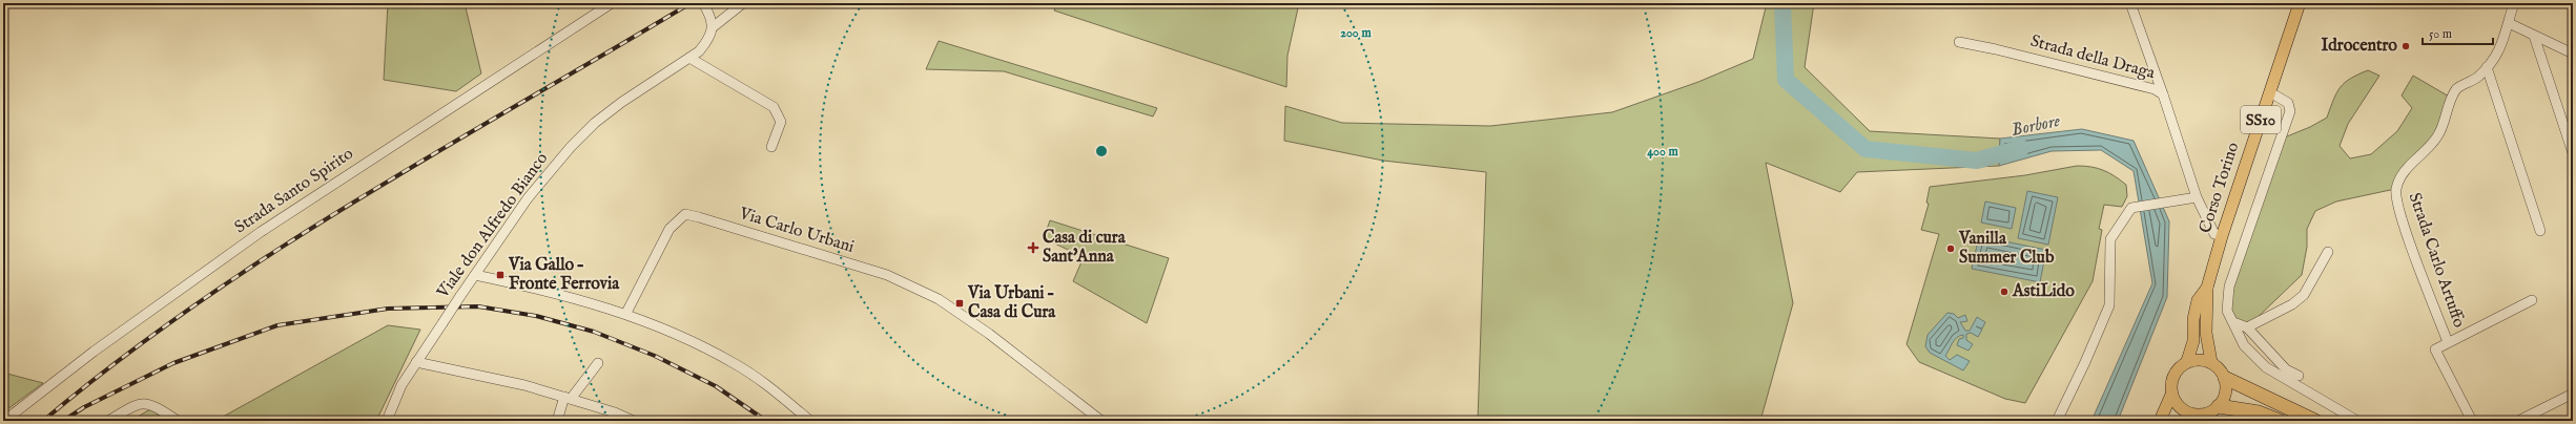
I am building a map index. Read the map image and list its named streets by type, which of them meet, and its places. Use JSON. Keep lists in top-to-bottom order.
{
  "streets": {
    "main road": ["SS10", "Corso Torino"],
    "street": [
      "Strada della Draga",
      "Strada Santo Spirito",
      "Viale don Alfredo Bianco",
      "Via Carlo Urbani",
      "Strada Carlo Artuffo"
    ]
  },
  "crossings": [
    ["Strada della Draga", "Corso Torino"]
  ],
  "water": ["Borbore"],
  "places": {
    "other": ["Idrocentro", "Vanilla Summer Club", "AstiLido"],
    "health": ["Casa di cura Sant'Anna"],
    "transit": ["Via Gallo – Fronte Ferrovia", "Via Urbani – Casa di Cura"]
  },
  "scale_bar": "50 m",
  "rings": ["200 m", "400 m"]
}
